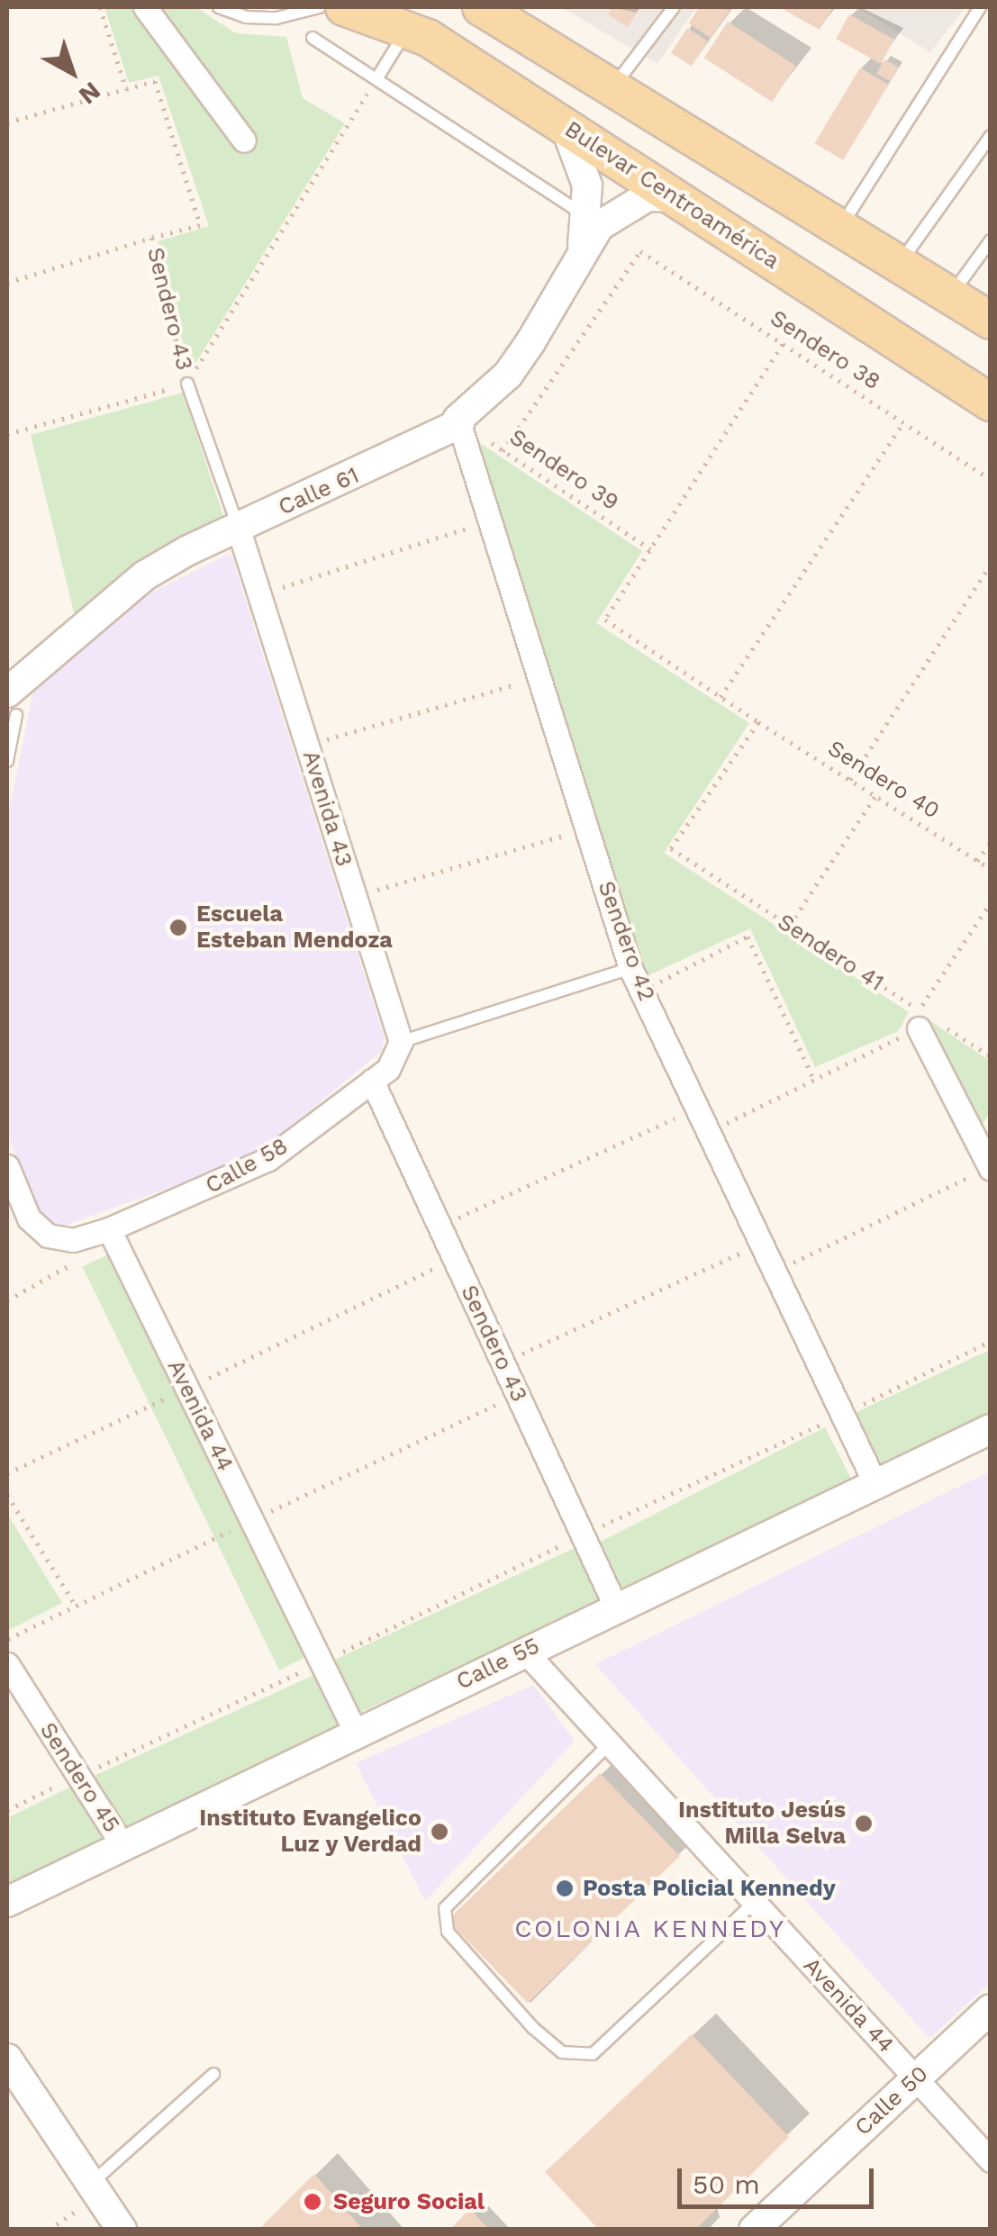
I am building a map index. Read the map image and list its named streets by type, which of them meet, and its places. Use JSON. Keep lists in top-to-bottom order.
{
  "streets": {
    "main road": ["Bulevar Centroamérica"],
    "street": [
      "Sendero 43",
      "Calle 61",
      "Avenida 43",
      "Sendero 42",
      "Calle 58",
      "Avenida 44",
      "Calle 55",
      "Sendero 45",
      "Calle 50"
    ],
    "path": [
      "Sendero 38",
      "Sendero 39",
      "Sendero 40",
      "Sendero 41"
    ]
  },
  "crossings": [
    ["Bulevar Centroamérica", "Calle 61"],
    ["Sendero 43", "Calle 61"],
    ["Sendero 43", "Avenida 43"],
    ["Sendero 43", "Calle 58"],
    ["Sendero 43", "Calle 55"],
    ["Sendero 38", "Sendero 39"],
    ["Sendero 39", "Calle 61"],
    ["Sendero 39", "Sendero 40"],
    ["Sendero 39", "Sendero 42"],
    ["Calle 61", "Avenida 43"],
    ["Calle 61", "Sendero 42"],
    ["Sendero 40", "Sendero 41"],
    ["Sendero 42", "Calle 55"],
    ["Calle 58", "Avenida 44"],
    ["Avenida 44", "Calle 55"],
    ["Avenida 44", "Calle 50"],
    ["Calle 55", "Sendero 45"]
  ],
  "districts": ["COLONIA KENNEDY"],
  "places": [
    "Escuela Esteban Mendoza",
    "Instituto Jesús Milla Selva",
    "Instituto Evangelico Luz y Verdad",
    "Posta Policial Kennedy",
    "Seguro Social"
  ],
  "scale_bar": "50 m",
  "north": "bottom right"
}
